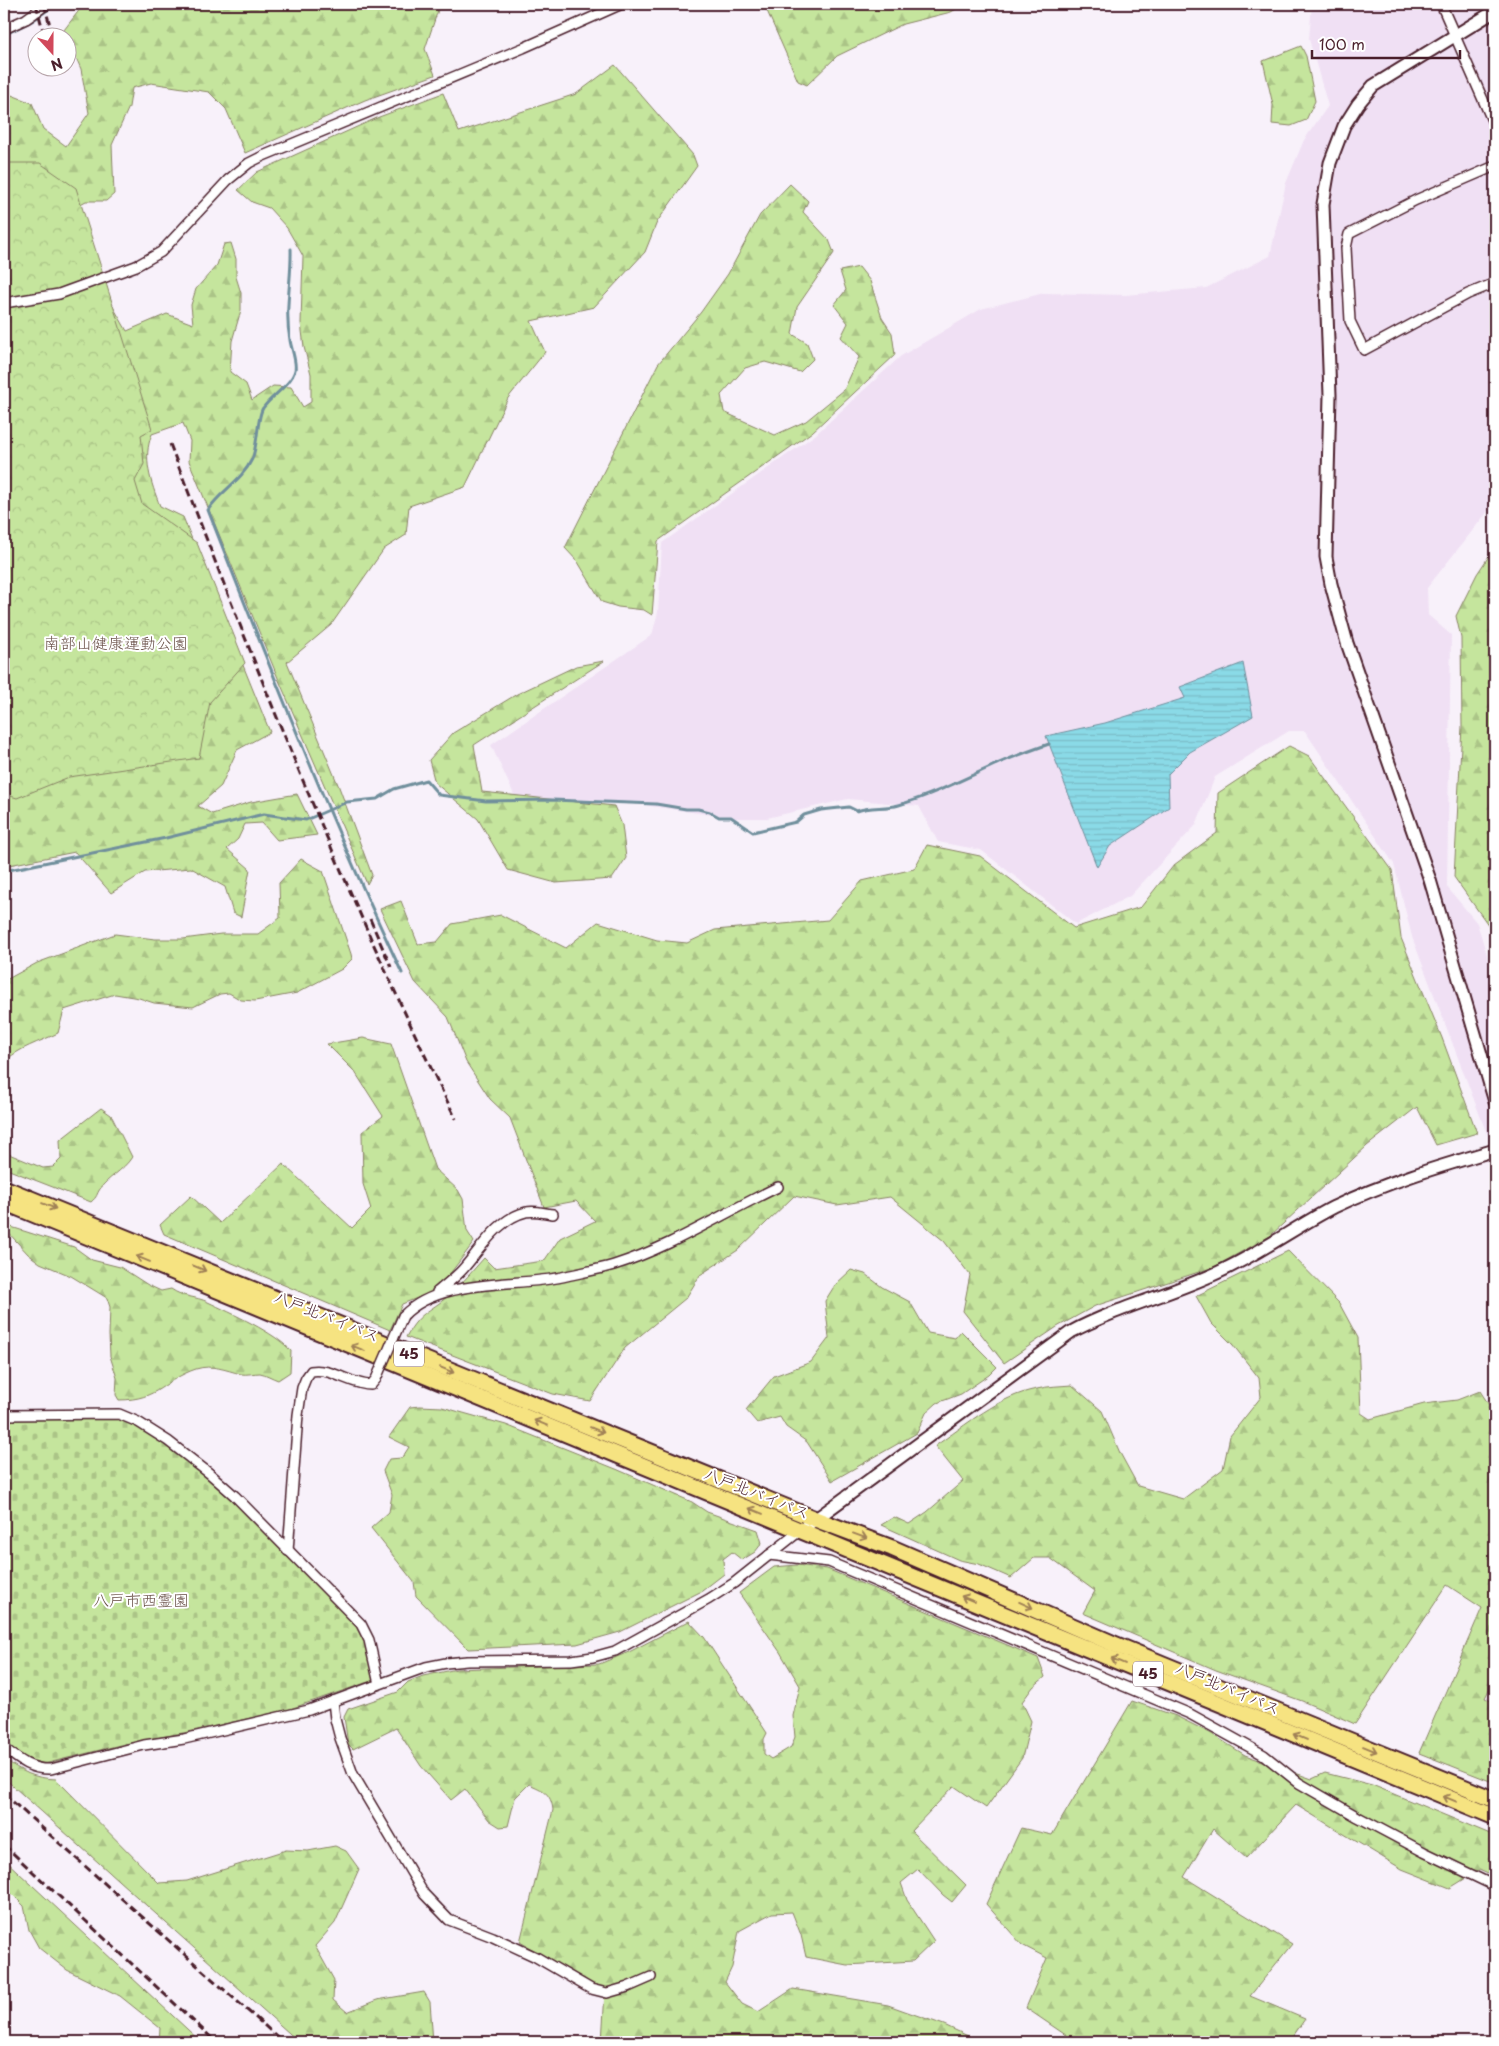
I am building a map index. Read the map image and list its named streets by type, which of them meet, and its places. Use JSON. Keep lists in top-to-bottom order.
{
  "streets": {
    "highway": ["八戸北バイパス", "45"]
  },
  "parks": ["南部山健康運動公園", "八戸市西霊園"],
  "scale_bar": "100 m",
  "north": "bottom"
}
